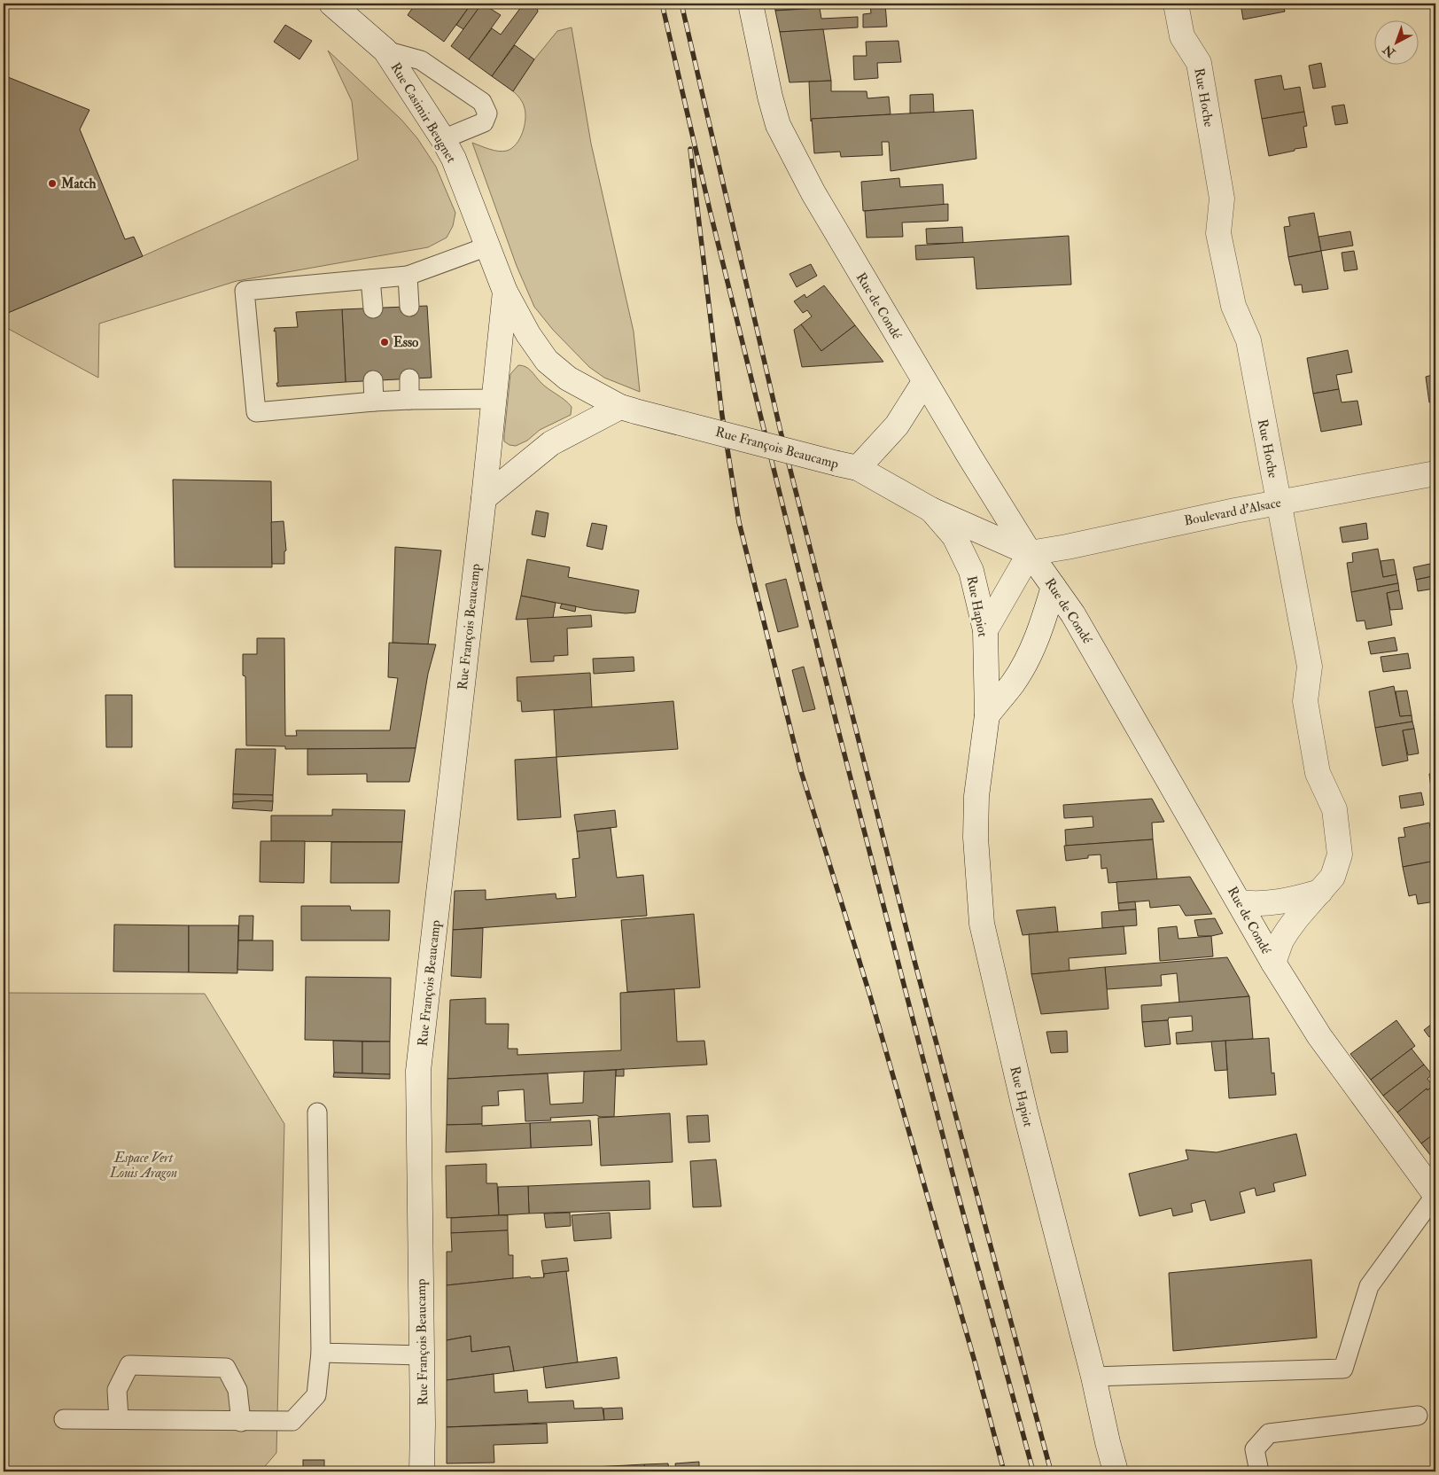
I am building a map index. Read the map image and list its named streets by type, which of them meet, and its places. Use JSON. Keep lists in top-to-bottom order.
{
  "streets": {
    "street": [
      "Rue Hoche",
      "Rue Casimir Beugnet",
      "Rue de Condé",
      "Rue François Beaucamp",
      "Boulevard d'Alsace",
      "Rue Hapiot"
    ]
  },
  "crossings": [
    ["Rue Hoche", "Rue de Condé"],
    ["Rue Hoche", "Boulevard d'Alsace"],
    ["Rue Casimir Beugnet", "Rue François Beaucamp"],
    ["Rue de Condé", "Boulevard d'Alsace"],
    ["Rue François Beaucamp", "Rue Hapiot"]
  ],
  "parks": ["Espace Vert Louis Aragon"],
  "places": ["Match", "Esso"],
  "north": "bottom left"
}
